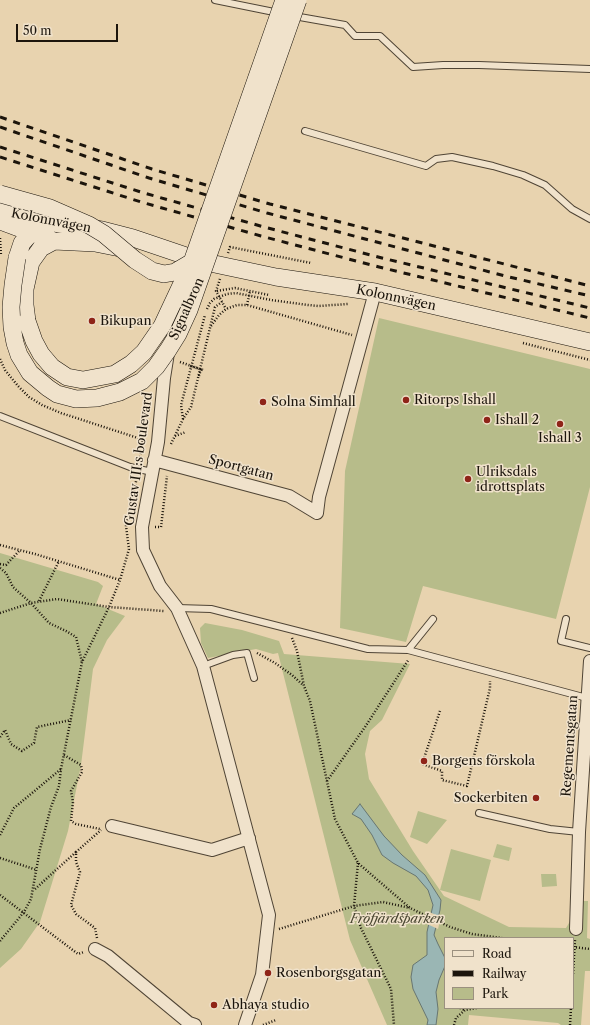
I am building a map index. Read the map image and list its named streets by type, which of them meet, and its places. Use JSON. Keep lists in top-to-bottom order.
{
  "streets": {
    "street": [
      "Kolonnvägen",
      "Signalbron",
      "Gustav III:s boulevard",
      "Sportgatan",
      "Regementsgatan"
    ]
  },
  "crossings": [
    ["Kolonnvägen", "Signalbron"],
    ["Kolonnvägen", "Gustav III:s boulevard"],
    ["Signalbron", "Gustav III:s boulevard"],
    ["Gustav III:s boulevard", "Sportgatan"]
  ],
  "parks": ["Fröfjärdsparken"],
  "places": [
    "Bikupan",
    "Ritorps Ishall",
    "Solna Simhall",
    "Ishall 2",
    "Ishall 3",
    "Ulriksdals idrottsplats",
    "Borgens förskola",
    "Sockerbiten",
    "Rosenborgsgatan",
    "Abhaya studio"
  ],
  "legend": ["Road", "Railway", "Park"],
  "scale_bar": "50 m"
}
